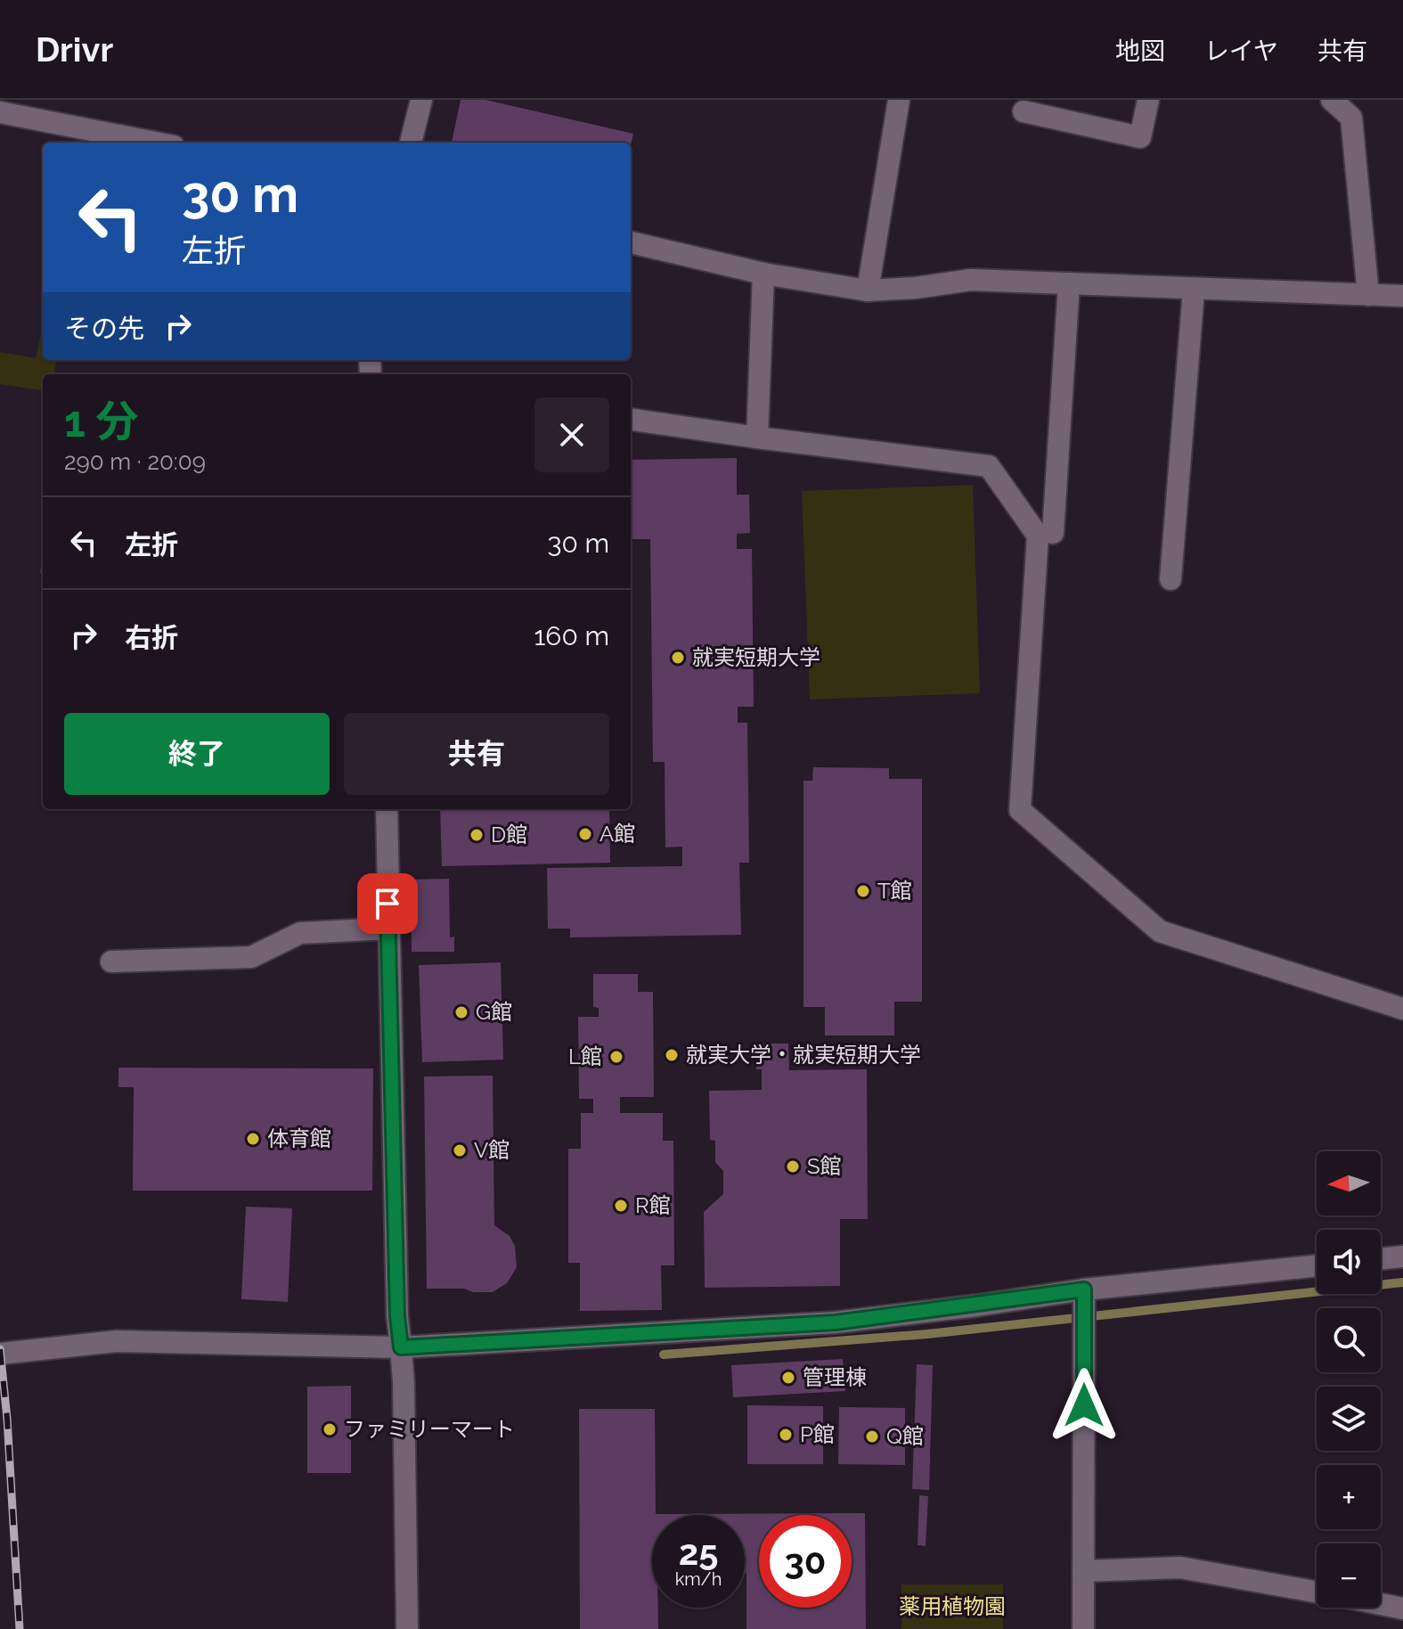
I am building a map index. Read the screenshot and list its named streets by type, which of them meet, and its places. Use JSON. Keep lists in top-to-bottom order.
{
  "parks": ["薬用植物園"],
  "places": [
    "就実短期大学",
    "A館",
    "D館",
    "T館",
    "G館",
    "就実大学・就実短期大学",
    "L館",
    "体育館",
    "V館",
    "S館",
    "R館",
    "管理棟",
    "ファミリーマート",
    "P館",
    "Q館"
  ],
  "north": "left",
  "page": {
    "header": "Drivr",
    "nav": ["地図", "レイヤ", "共有"],
    "turn": ["30 m", "左折"],
    "then": "その先",
    "heading": ["1 分", "290 m · 20:09"],
    "list": [
      {
        "name": "左折",
        "value": "30 m"
      },
      {
        "name": "右折",
        "value": "160 m"
      }
    ],
    "buttons": ["終了", "共有"],
    "map_buttons": ["+", "−"],
    "speed": "25 km/h",
    "limit": "30"
  }
}
